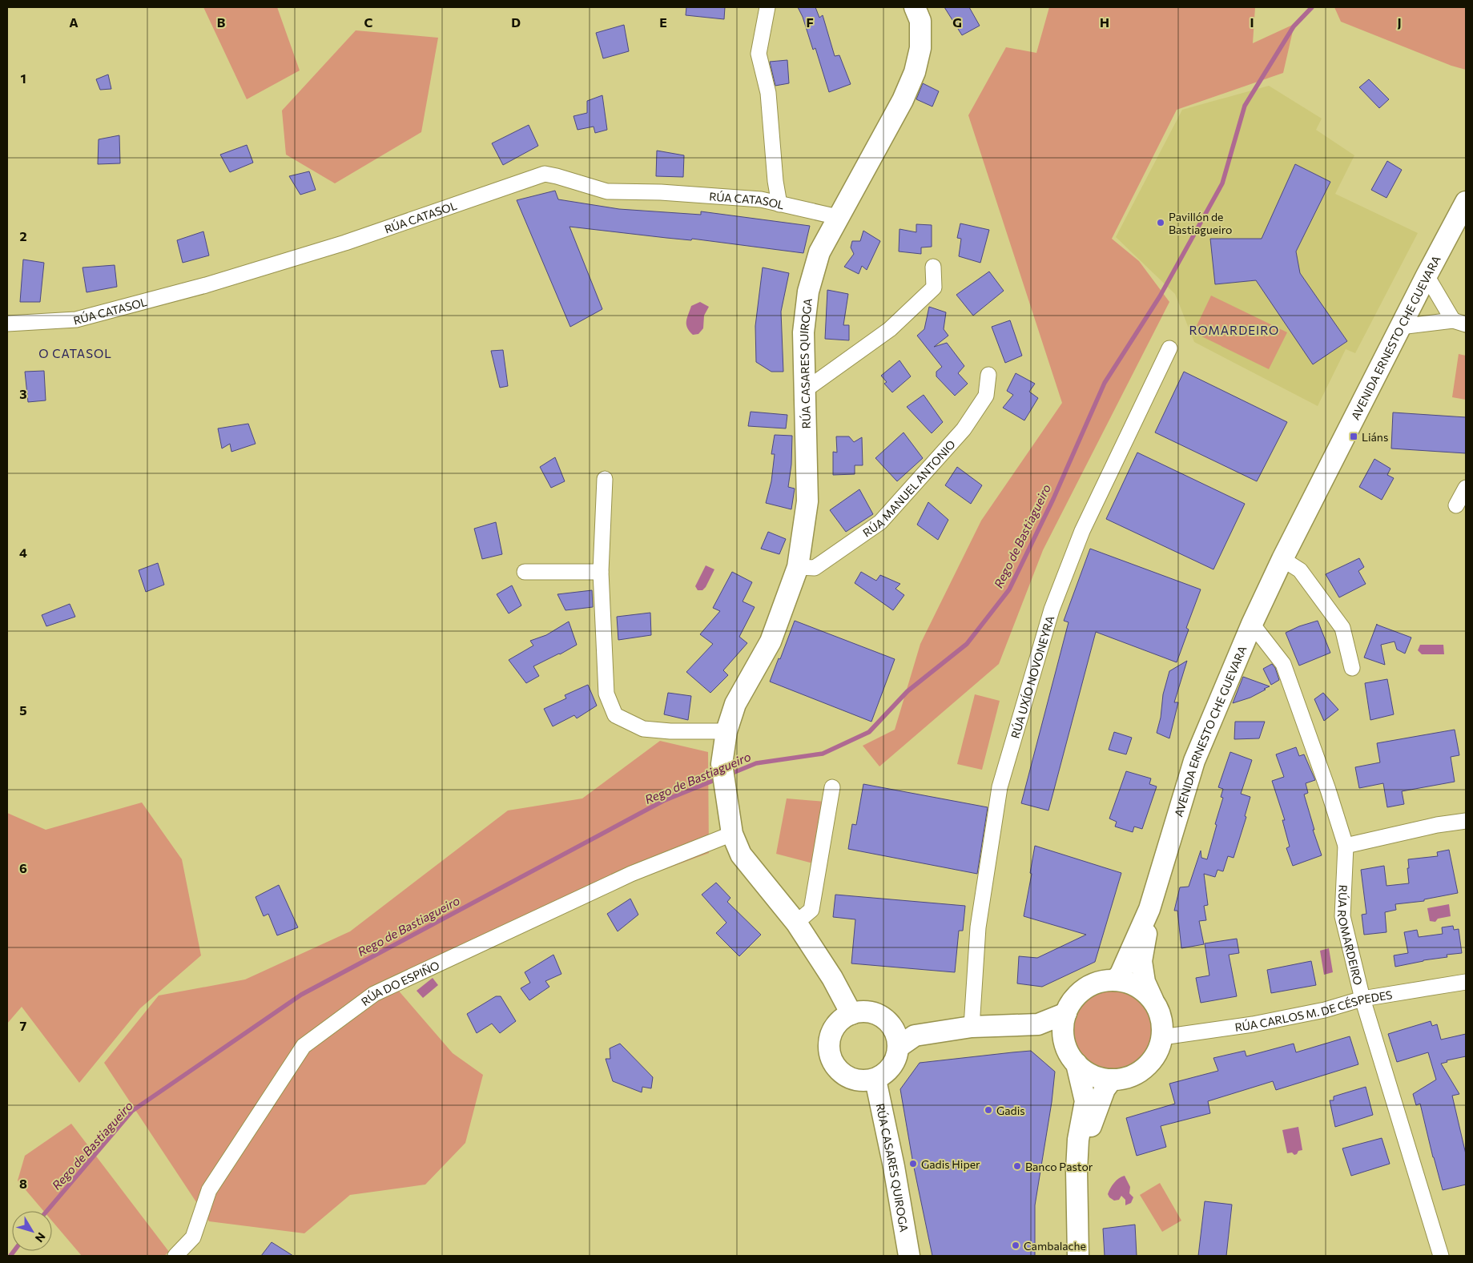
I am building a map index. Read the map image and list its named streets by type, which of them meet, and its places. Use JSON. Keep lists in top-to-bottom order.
{
  "streets": {
    "street": [
      "RÚA CATASOL",
      "AVENIDA ERNESTO CHE GUEVARA",
      "RÚA CASARES QUIROGA",
      "RÚA MANUEL ANTONIO",
      "RÚA UXÍO NOVONEYRA",
      "RÚA ROMARDEIRO",
      "RÚA DO ESPIÑO",
      "RÚA CARLOS M. DE CÉSPEDES"
    ]
  },
  "crossings": [
    ["RÚA CATASOL", "RÚA CASARES QUIROGA"],
    ["AVENIDA ERNESTO CHE GUEVARA", "RÚA ROMARDEIRO"],
    ["AVENIDA ERNESTO CHE GUEVARA", "RÚA CARLOS M. DE CÉSPEDES"],
    ["RÚA CASARES QUIROGA", "RÚA MANUEL ANTONIO"],
    ["RÚA CASARES QUIROGA", "RÚA DO ESPIÑO"],
    ["RÚA ROMARDEIRO", "RÚA CARLOS M. DE CÉSPEDES"]
  ],
  "districts": ["ROMARDEIRO", "O CATASOL"],
  "water": ["Rego de Bastiagueiro"],
  "places": {
    "other": [
      "Pavillón de Bastiagueiro",
      "Gadis",
      "Gadis Hiper",
      "Banco Pastor",
      "Cambalache"
    ],
    "transit": ["Liáns"]
  },
  "north": "bottom right",
  "grid": {
    "columns": [
      "A",
      "B",
      "C",
      "D",
      "E",
      "F",
      "G",
      "H",
      "I",
      "J"
    ],
    "rows": [
      "1",
      "2",
      "3",
      "4",
      "5",
      "6",
      "7",
      "8"
    ]
  }
}
